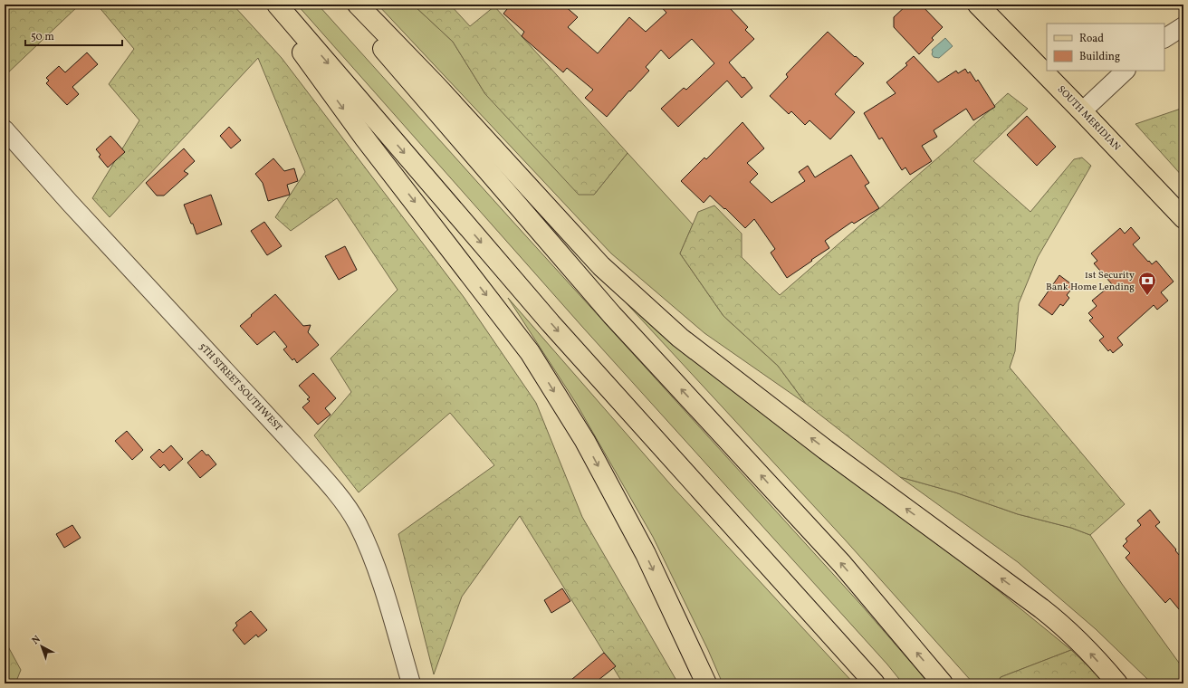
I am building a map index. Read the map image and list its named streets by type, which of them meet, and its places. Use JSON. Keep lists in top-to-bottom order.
{
  "streets": {
    "main road": ["SOUTH MERIDIAN"],
    "street": ["5TH STREET SOUTHWEST"]
  },
  "places": {
    "bank": ["1st Security Bank Home Lending"]
  },
  "legend": ["Road", "Building"],
  "scale_bar": "50 m",
  "north": "top left"
}
